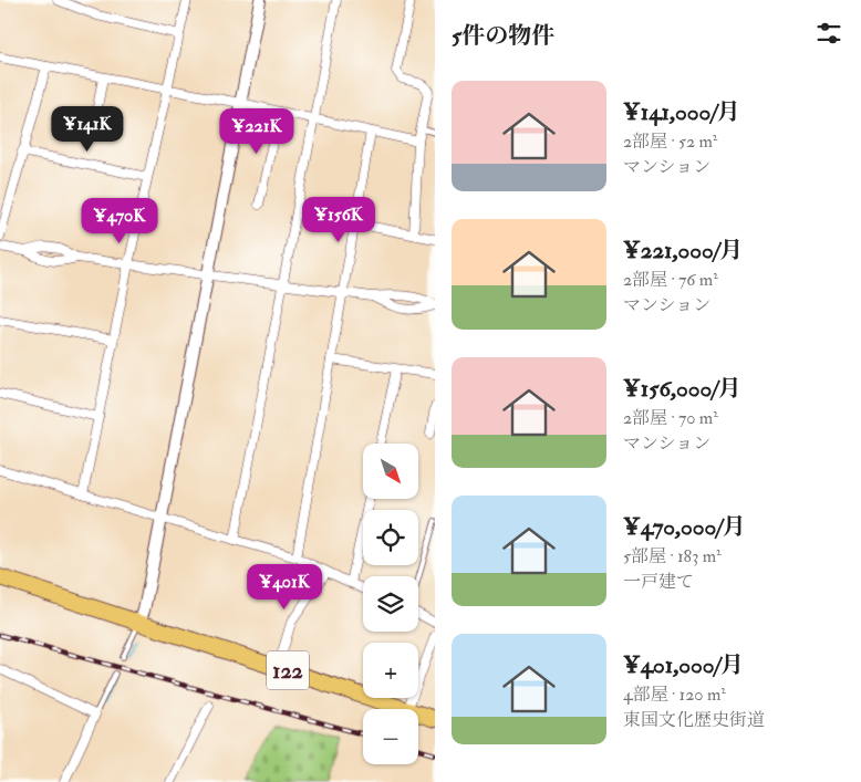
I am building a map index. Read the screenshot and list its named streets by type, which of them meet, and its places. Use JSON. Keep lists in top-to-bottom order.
{
  "streets": {
    "highway": ["122"]
  },
  "north": "bottom right",
  "page": {
    "heading": "5件の物件",
    "list": [
      {
        "name": "¥141,000/月",
        "note": "2部屋 · 52 m² · マンション"
      },
      {
        "name": "¥221,000/月",
        "note": "2部屋 · 76 m² · マンション"
      },
      {
        "name": "¥156,000/月",
        "note": "2部屋 · 70 m² · マンション"
      },
      {
        "name": "¥470,000/月",
        "note": "5部屋 · 183 m² · 一戸建て"
      },
      {
        "name": "¥401,000/月",
        "note": "4部屋 · 120 m² · 東国文化歴史街道"
      }
    ],
    "price": [
      "¥141K",
      "¥221K",
      "¥156K",
      "¥470K",
      "¥401K"
    ],
    "map_buttons": ["+", "−"]
  }
}
